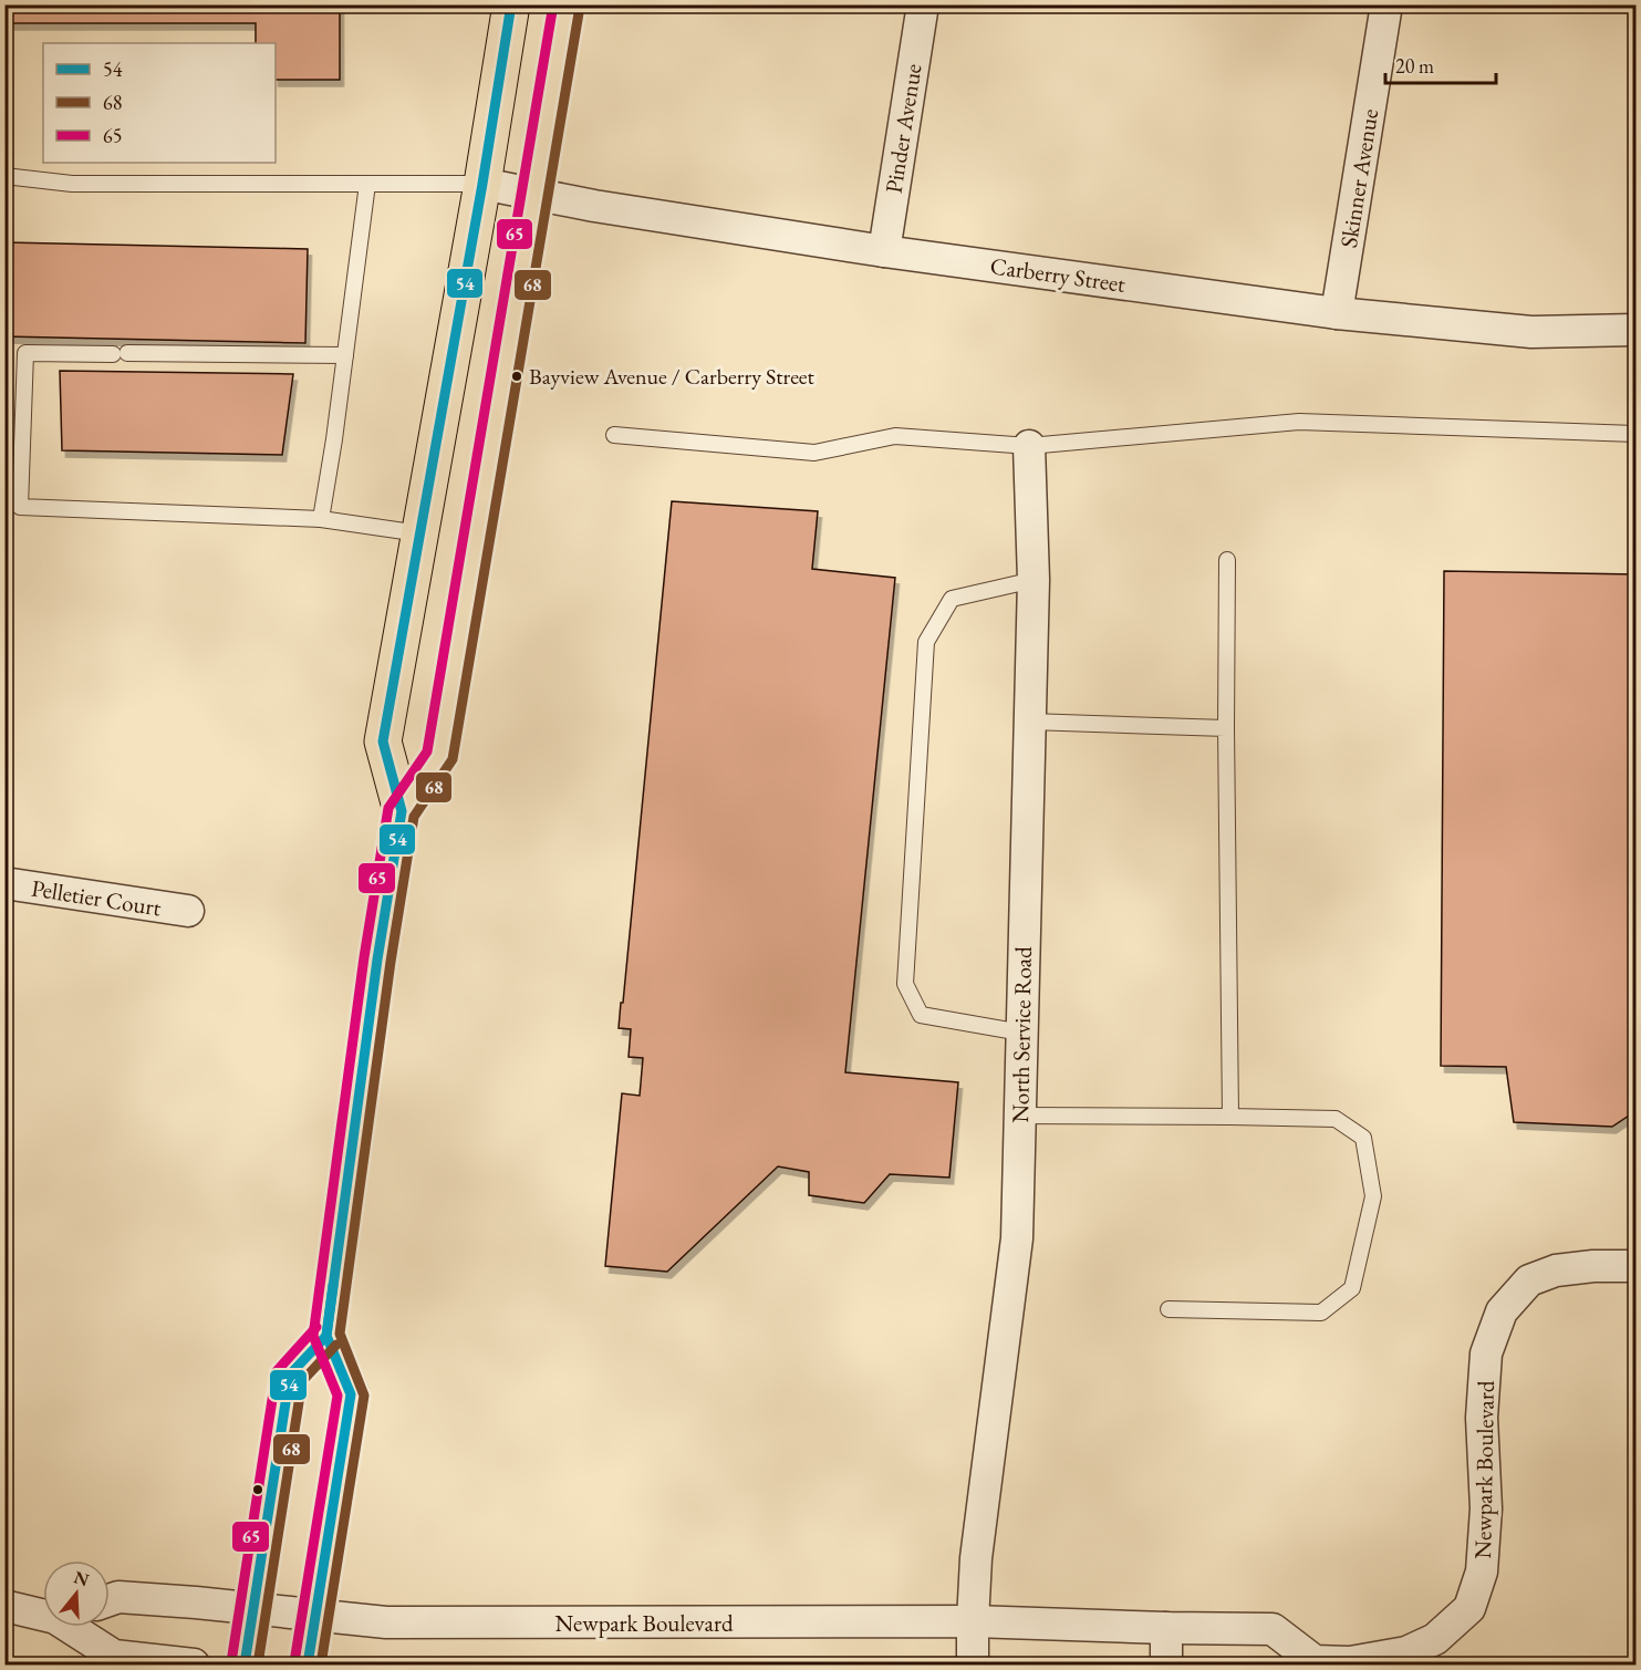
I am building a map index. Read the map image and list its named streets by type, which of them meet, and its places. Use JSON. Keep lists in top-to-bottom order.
{
  "streets": {
    "street": [
      "Pinder Avenue",
      "Skinner Avenue",
      "Carberry Street",
      "Pelletier Court",
      "North Service Road",
      "Newpark Boulevard"
    ]
  },
  "crossings": [
    ["Pinder Avenue", "Carberry Street"],
    ["Skinner Avenue", "Carberry Street"],
    ["North Service Road", "Newpark Boulevard"]
  ],
  "places": ["Bayview Avenue / Carberry Street"],
  "lines": ["transit line 54", "transit line 65", "transit line 68"],
  "legend": ["54", "68", "65"],
  "scale_bar": "20 m",
  "north": "top"
}
